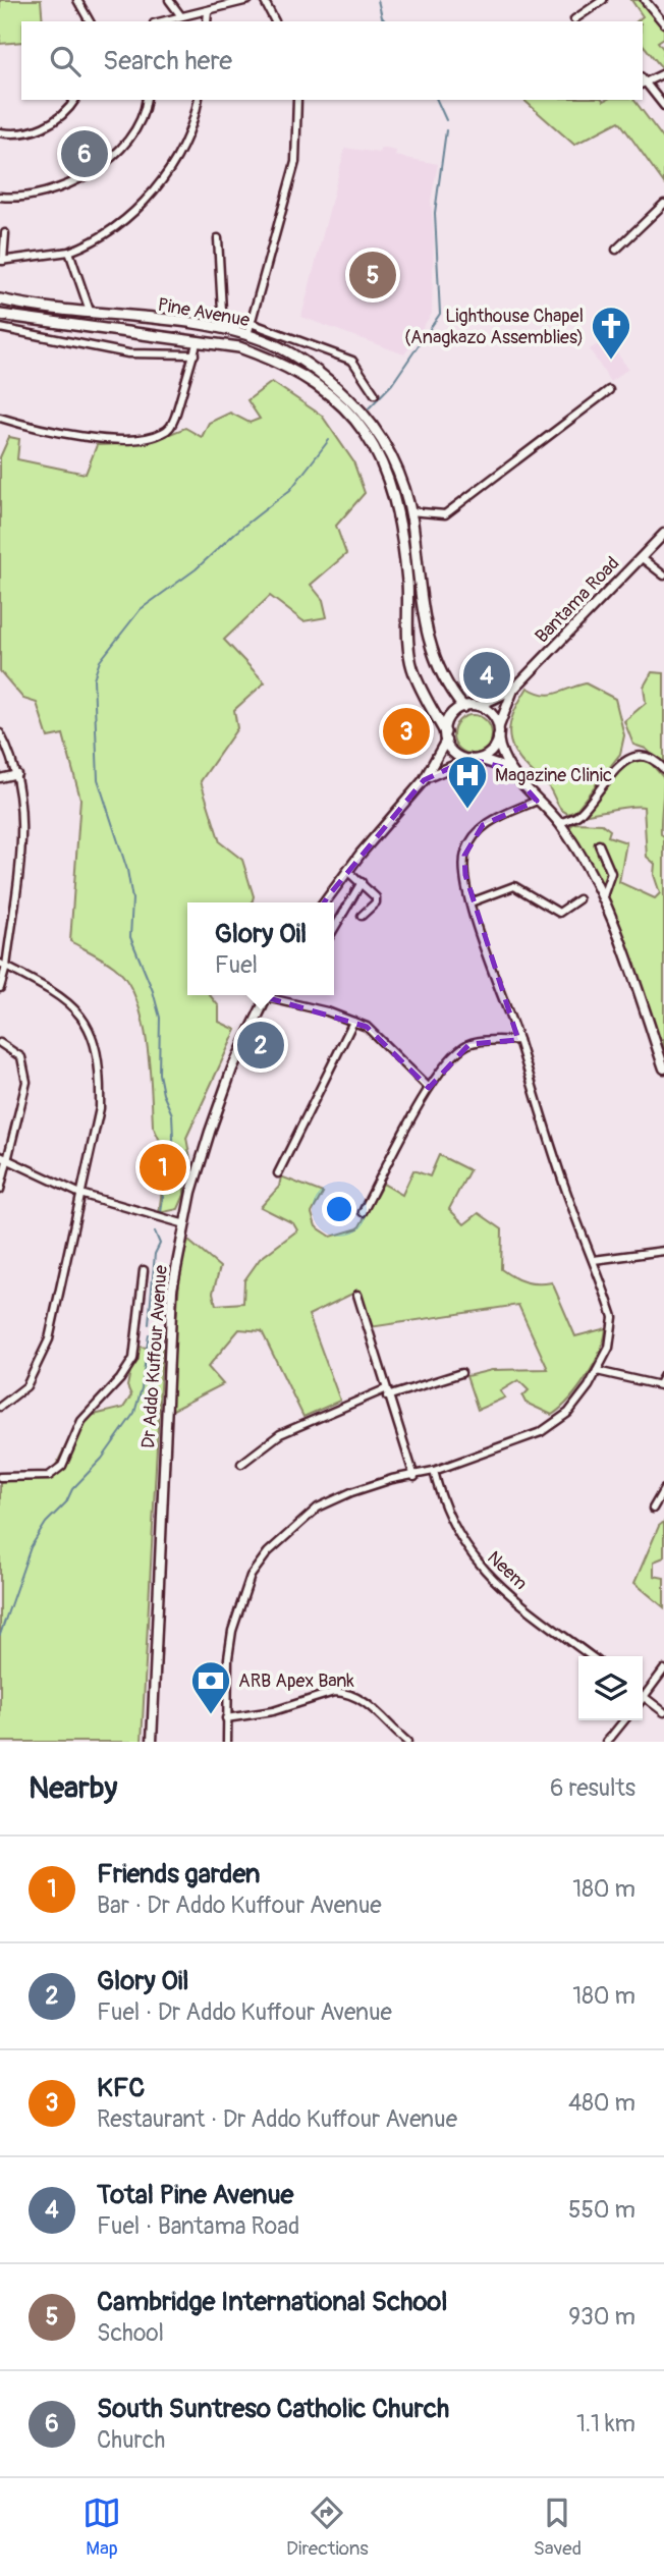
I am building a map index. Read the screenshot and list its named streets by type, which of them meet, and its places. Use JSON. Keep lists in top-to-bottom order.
{
  "streets": {
    "main road": ["Pine Avenue", "Bantama Road", "Dr Addo Kuffour Avenue"],
    "street": ["Neem"]
  },
  "places": {
    "church": ["Lighthouse Chapel (Anagkazo Assemblies)"],
    "hospital": ["Magazine Clinic"],
    "bank": ["ARB Apex Bank"]
  },
  "page": {
    "search": "Search here",
    "pins": [
      "6",
      "5",
      "4",
      "3",
      "2",
      "1"
    ],
    "popup": ["Glory Oil", "Fuel"],
    "heading": ["Nearby", "6 results"],
    "list": [
      {
        "mark": "1",
        "name": "Friends garden",
        "note": "Bar · Dr Addo Kuffour Avenue",
        "value": "180 m"
      },
      {
        "mark": "2",
        "name": "Glory Oil",
        "note": "Fuel · Dr Addo Kuffour Avenue",
        "value": "180 m"
      },
      {
        "mark": "3",
        "name": "KFC",
        "note": "Restaurant · Dr Addo Kuffour Avenue",
        "value": "480 m"
      },
      {
        "mark": "4",
        "name": "Total Pine Avenue",
        "note": "Fuel · Bantama Road",
        "value": "550 m"
      },
      {
        "mark": "5",
        "name": "Cambridge International School",
        "note": "School",
        "value": "930 m"
      },
      {
        "mark": "6",
        "name": "South Suntreso Catholic Church",
        "note": "Church",
        "value": "1.1 km"
      }
    ],
    "nav": ["Map", "Directions", "Saved"]
  }
}
